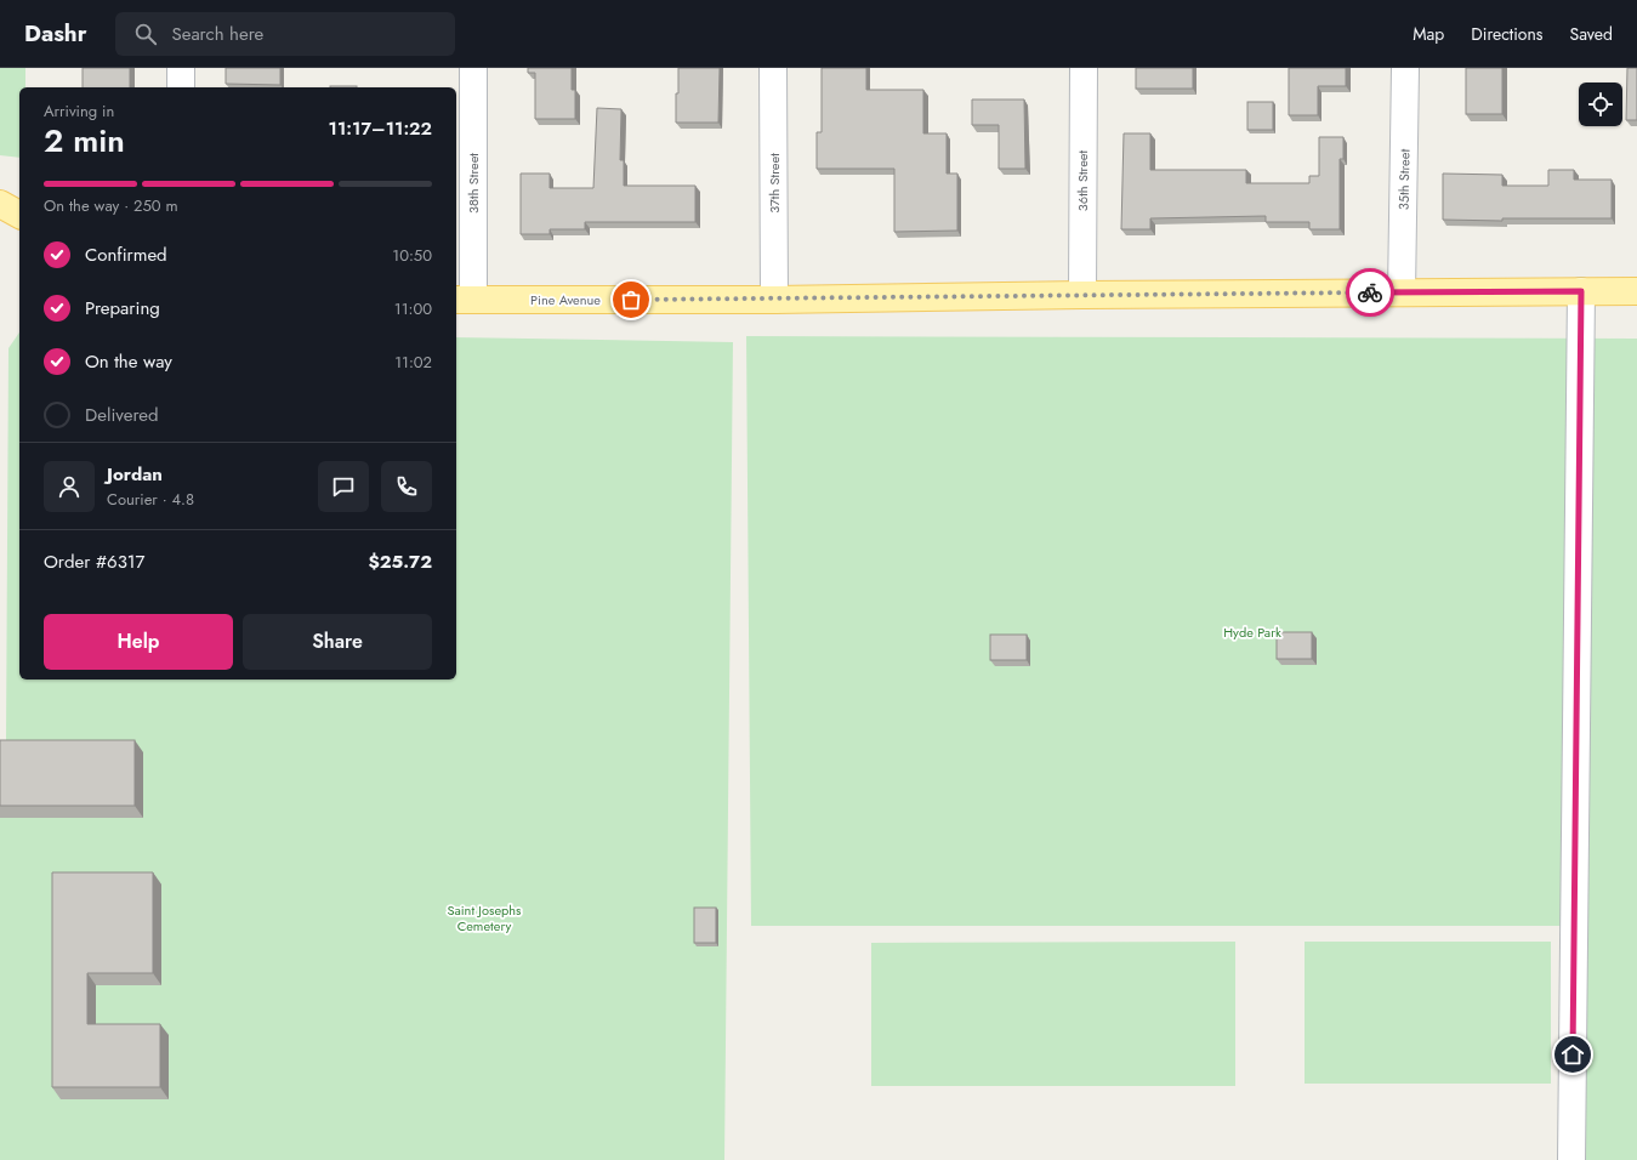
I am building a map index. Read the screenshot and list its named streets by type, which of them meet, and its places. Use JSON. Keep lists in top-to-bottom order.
{
  "streets": {
    "main road": ["Pine Avenue"],
    "street": [
      "35th Street",
      "36th Street",
      "38th Street",
      "37th Street"
    ]
  },
  "crossings": [
    ["35th Street", "Pine Avenue"],
    ["36th Street", "Pine Avenue"],
    ["38th Street", "Pine Avenue"],
    ["37th Street", "Pine Avenue"]
  ],
  "parks": ["Hyde Park", "Saint Josephs Cemetery"],
  "page": {
    "header": "Dashr",
    "search": "Search here",
    "nav": ["Map", "Directions", "Saved"],
    "heading": ["2 min", "Arriving in", "11:17–11:22"],
    "panel": [
      "Jordan",
      "Courier · 4.8",
      "Order #6317",
      "$25.72"
    ],
    "bar": "On the way · 250 m",
    "list": [
      ["Confirmed", "10:50"],
      ["Preparing", "11:00"],
      ["On the way", "11:02"],
      "Delivered"
    ],
    "buttons": ["Help", "Share"]
  }
}
